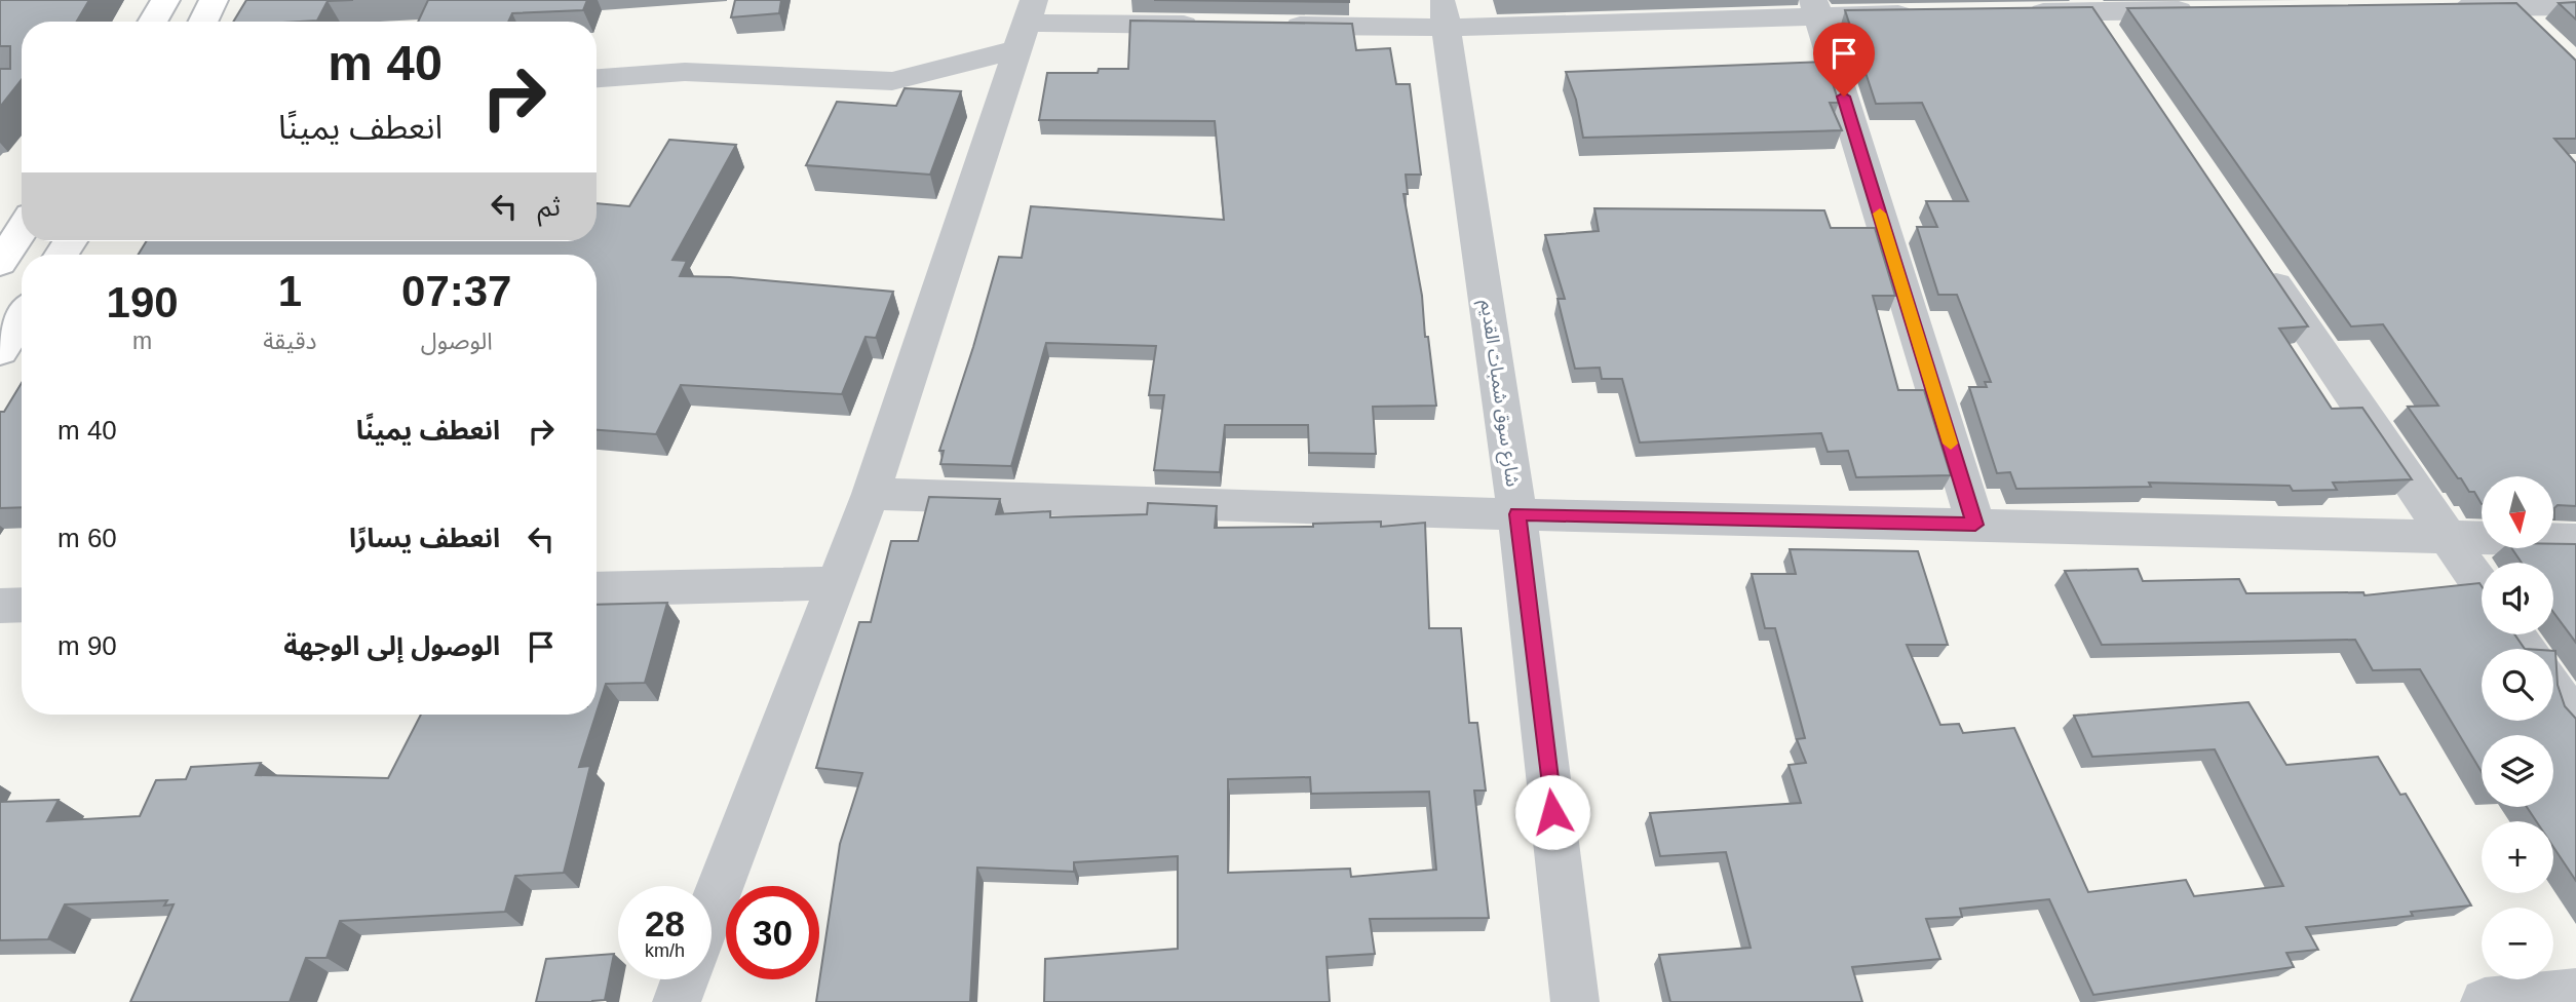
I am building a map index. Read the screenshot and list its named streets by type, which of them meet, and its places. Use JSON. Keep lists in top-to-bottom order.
{
  "streets": {
    "street": ["شارع سوق شمبات القديم"]
  },
  "north": "bottom",
  "page": {
    "turn": ["40 m", "انعطف يمينًا"],
    "then": "ثم",
    "eta": [
      "07:37",
      "الوصول",
      "1",
      "دقيقة",
      "190",
      "m"
    ],
    "list": [
      {
        "name": "انعطف يمينًا",
        "value": "40 m"
      },
      {
        "name": "انعطف يسارًا",
        "value": "60 m"
      },
      {
        "name": "الوصول إلى الوجهة",
        "value": "90 m"
      }
    ],
    "map_buttons": ["+", "−"],
    "speed": "28 km/h",
    "limit": "30"
  }
}
